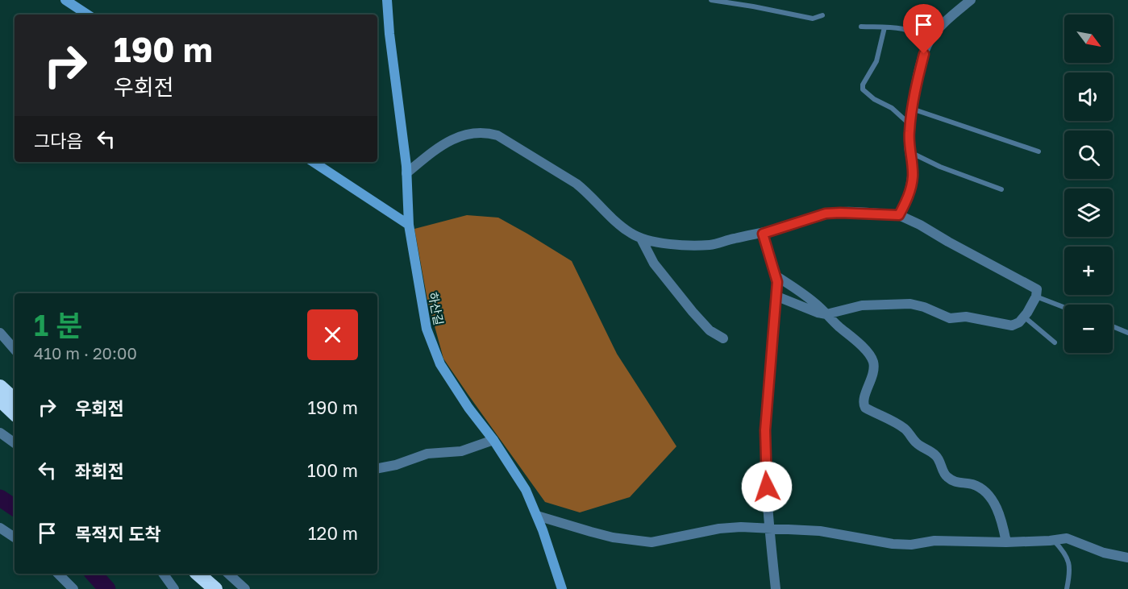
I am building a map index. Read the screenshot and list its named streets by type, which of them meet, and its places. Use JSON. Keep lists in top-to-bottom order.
{
  "streets": {
    "street": ["하산길"]
  },
  "north": "bottom right",
  "page": {
    "map_buttons": ["+", "−"],
    "turn": ["190 m", "우회전"],
    "then": "그다음",
    "heading": ["1 분", "410 m · 20:00"],
    "list": [
      {
        "name": "우회전",
        "value": "190 m"
      },
      {
        "name": "좌회전",
        "value": "100 m"
      },
      {
        "name": "목적지 도착",
        "value": "120 m"
      }
    ]
  }
}
